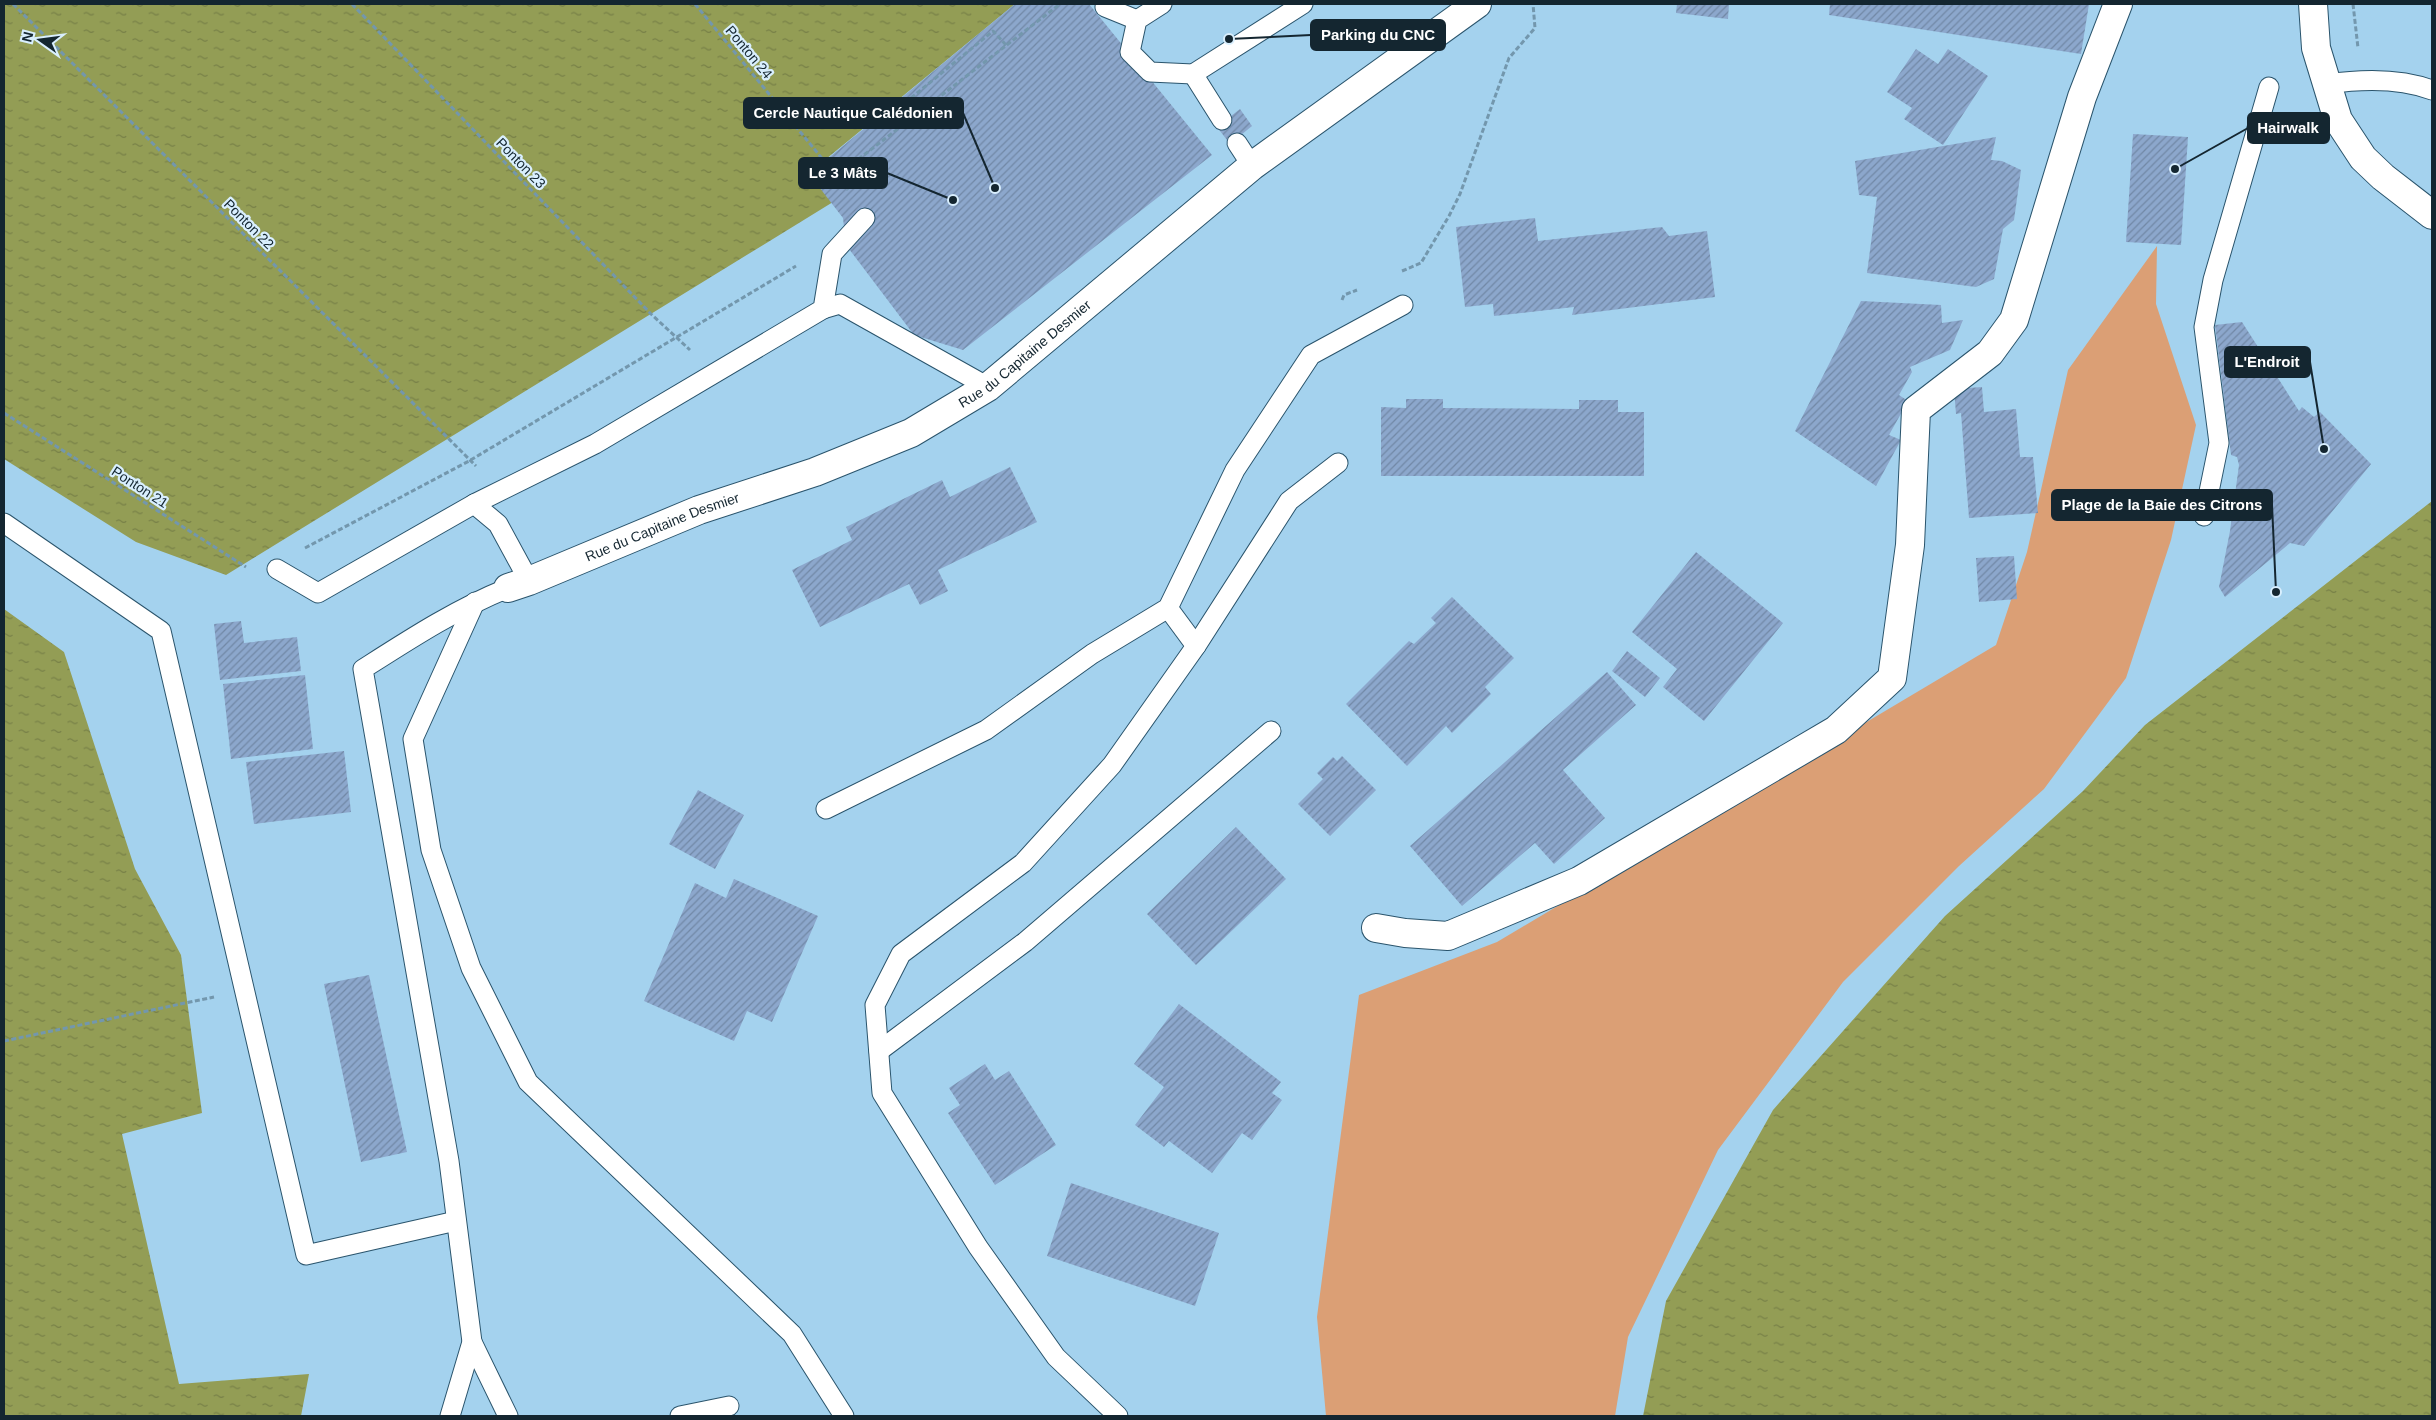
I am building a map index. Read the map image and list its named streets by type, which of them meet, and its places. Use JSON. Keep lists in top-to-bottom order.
{
  "streets": {
    "street": ["Rue du Capitaine Desmier"],
    "path": [
      "Ponton 24",
      "Ponton 23",
      "Ponton 22",
      "Ponton 21"
    ]
  },
  "places": [
    "Parking du CNC",
    "Hairwalk",
    "Cercle Nautique Calédonien",
    "Le 3 Mâts",
    "L'Endroit",
    "Plage de la Baie des Citrons"
  ],
  "north": "left"
}
